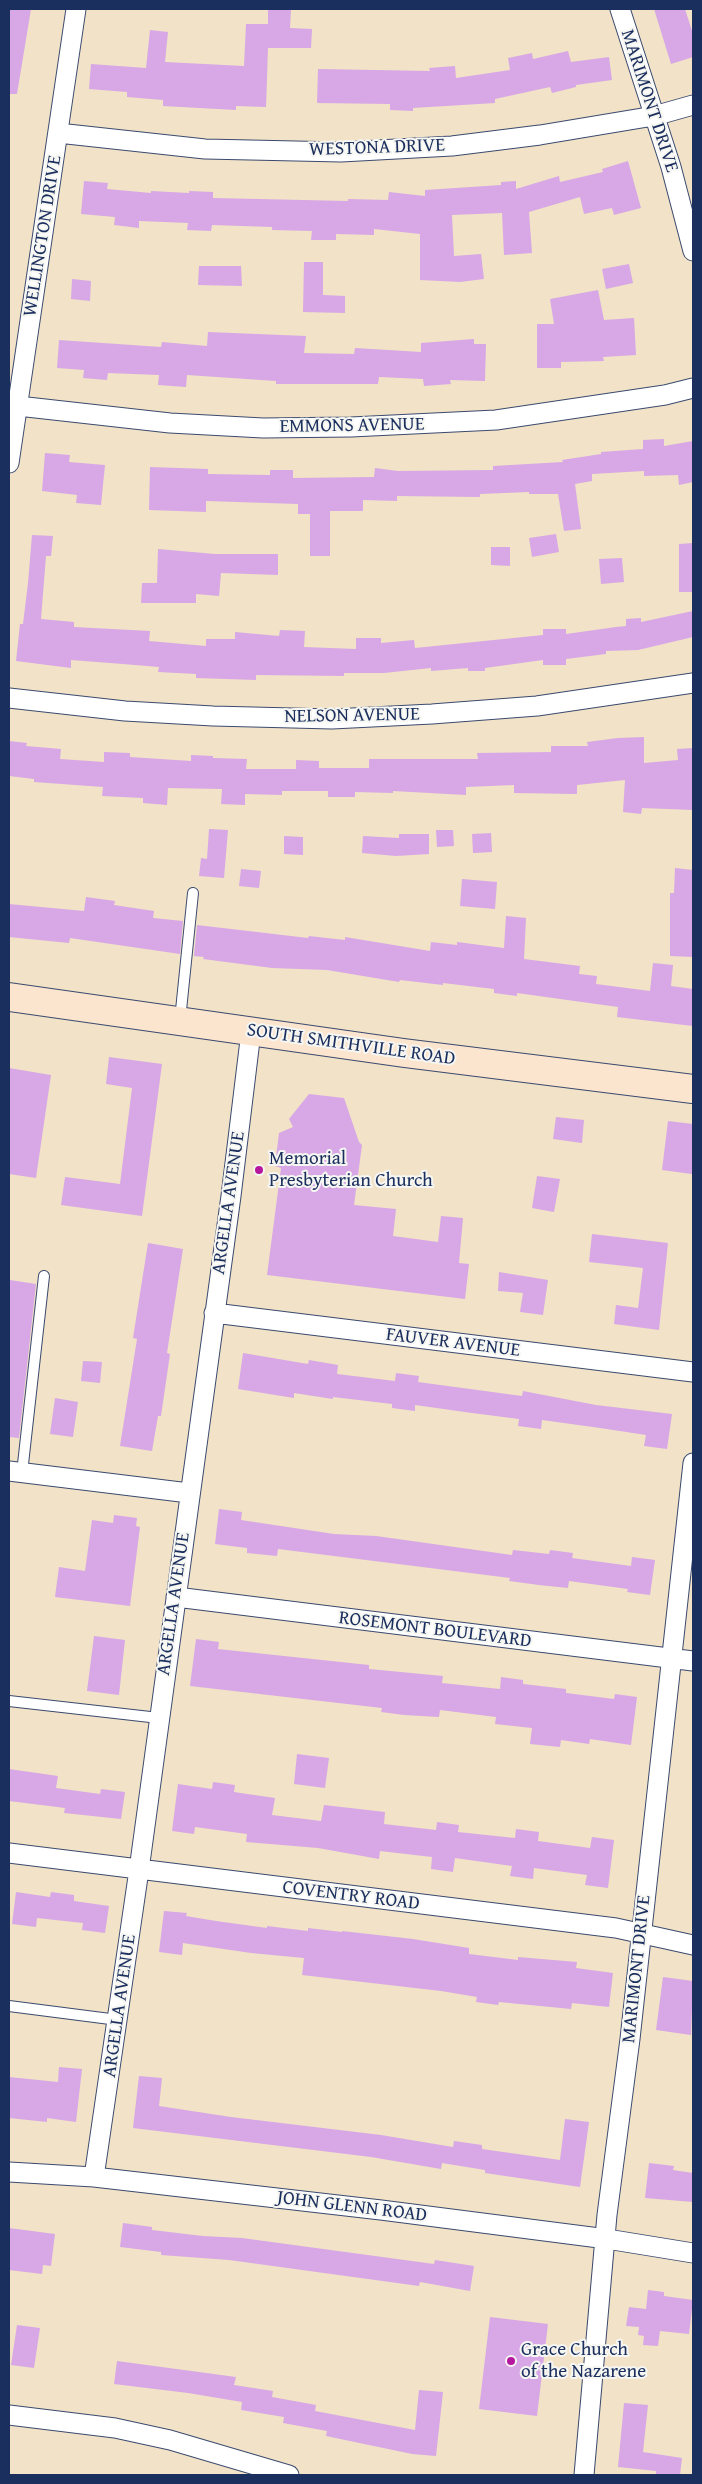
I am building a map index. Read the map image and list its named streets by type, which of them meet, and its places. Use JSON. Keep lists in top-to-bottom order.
{
  "streets": {
    "main road": ["SOUTH SMITHVILLE ROAD"],
    "street": [
      "MARIMONT DRIVE",
      "WESTONA DRIVE",
      "WELLINGTON DRIVE",
      "EMMONS AVENUE",
      "NELSON AVENUE",
      "ARGELLA AVENUE",
      "FAUVER AVENUE",
      "ROSEMONT BOULEVARD",
      "COVENTRY ROAD",
      "JOHN GLENN ROAD"
    ]
  },
  "crossings": [
    ["MARIMONT DRIVE", "WESTONA DRIVE"],
    ["MARIMONT DRIVE", "ROSEMONT BOULEVARD"],
    ["MARIMONT DRIVE", "COVENTRY ROAD"],
    ["MARIMONT DRIVE", "JOHN GLENN ROAD"],
    ["WESTONA DRIVE", "WELLINGTON DRIVE"],
    ["WELLINGTON DRIVE", "EMMONS AVENUE"],
    ["SOUTH SMITHVILLE ROAD", "ARGELLA AVENUE"],
    ["ARGELLA AVENUE", "FAUVER AVENUE"],
    ["ARGELLA AVENUE", "ROSEMONT BOULEVARD"],
    ["ARGELLA AVENUE", "COVENTRY ROAD"],
    ["ARGELLA AVENUE", "JOHN GLENN ROAD"]
  ],
  "places": ["Memorial Presbyterian Church", "Grace Church of the Nazarene"]
}
